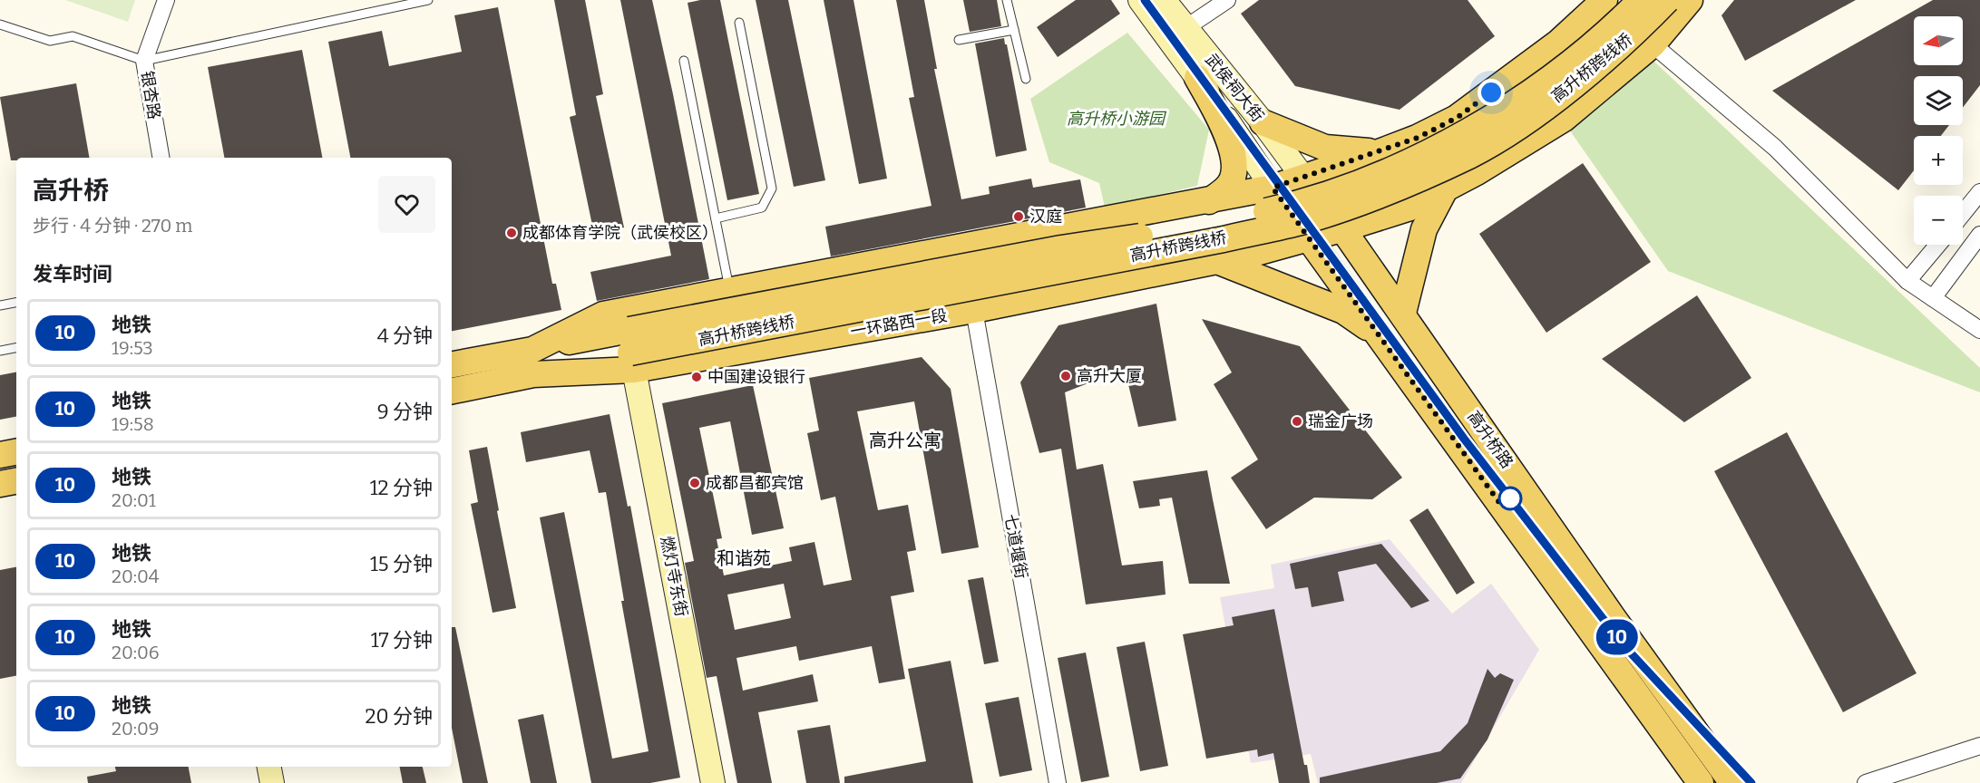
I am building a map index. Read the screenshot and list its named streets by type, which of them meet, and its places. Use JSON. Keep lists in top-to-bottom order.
{
  "streets": {
    "main road": [
      "高升桥跨线桥",
      "武侯祠大街",
      "一环路西一段",
      "高升桥路",
      "燃灯寺东街"
    ],
    "street": ["银杏路", "七道堰街"]
  },
  "crossings": [
    ["高升桥跨线桥", "一环路西一段"],
    ["高升桥跨线桥", "燃灯寺东街"],
    ["武侯祠大街", "一环路西一段"],
    ["武侯祠大街", "高升桥路"],
    ["一环路西一段", "高升桥路"],
    ["一环路西一段", "七道堰街"],
    ["一环路西一段", "燃灯寺东街"]
  ],
  "districts": ["高升公寓", "和谐苑"],
  "parks": ["高升桥小游园"],
  "places": [
    "汉庭",
    "成都体育学院（武侯校区）",
    "高升大厦",
    "中国建设银行",
    "瑞金广场",
    "成都昌都宾馆"
  ],
  "lines": ["metro line 10"],
  "north": "left",
  "page": {
    "on_map": "10",
    "map_buttons": ["+", "−"],
    "heading": [
      ["高升桥", "步行 · 4 分钟 · 270 m"],
      "发车时间"
    ],
    "list": [
      {
        "mark": "10",
        "name": "地铁",
        "note": "19:53",
        "value": "4 分钟"
      },
      {
        "mark": "10",
        "name": "地铁",
        "note": "19:58",
        "value": "9 分钟"
      },
      {
        "mark": "10",
        "name": "地铁",
        "note": "20:01",
        "value": "12 分钟"
      },
      {
        "mark": "10",
        "name": "地铁",
        "note": "20:04",
        "value": "15 分钟"
      },
      {
        "mark": "10",
        "name": "地铁",
        "note": "20:06",
        "value": "17 分钟"
      },
      {
        "mark": "10",
        "name": "地铁",
        "note": "20:09",
        "value": "20 分钟"
      }
    ]
  }
}
